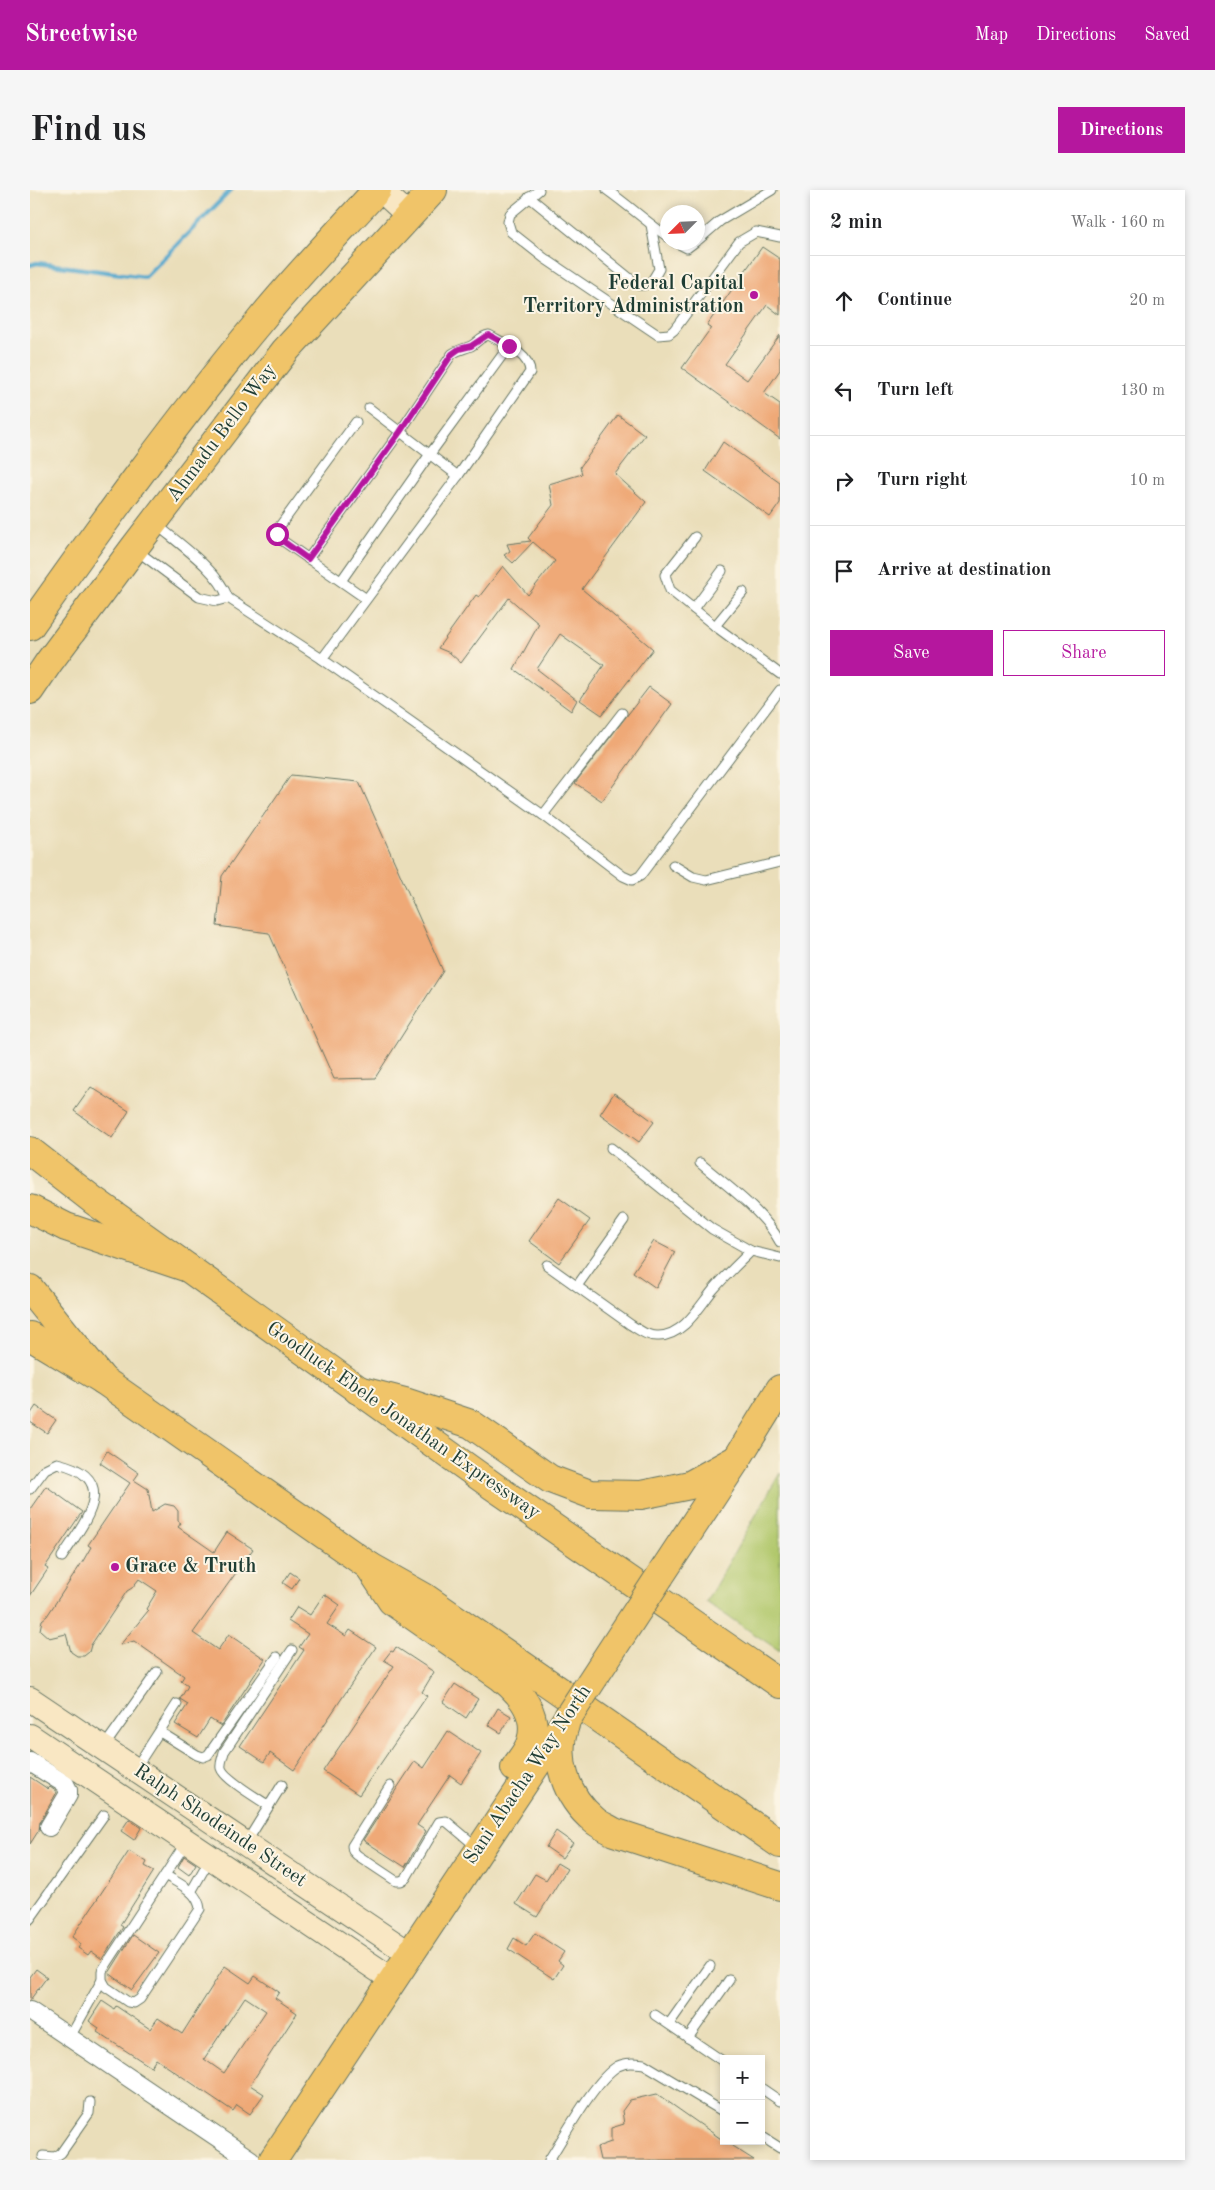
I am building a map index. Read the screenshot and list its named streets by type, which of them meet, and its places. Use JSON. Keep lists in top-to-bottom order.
{
  "streets": {
    "main road": ["Ahmadu Bello Way", "Goodluck Ebele Jonathan Expressway", "Sani Abacha Way North"],
    "street": ["Ralph Shodeinde Street"]
  },
  "crossings": [
    ["Sani Abacha Way North", "Ralph Shodeinde Street"]
  ],
  "places": ["Federal Capital Territory Administration", "Grace & Truth"],
  "north": "bottom left",
  "page": {
    "header": "Streetwise",
    "nav": ["Map", "Directions", "Saved"],
    "buttons": [
      "Directions",
      ["Save", "Share"]
    ],
    "title": "Find us",
    "heading": ["2 min", "Walk · 160 m"],
    "list": [
      ["Continue", "20 m"],
      ["Turn left", "130 m"],
      ["Turn right", "10 m"],
      "Arrive at destination"
    ],
    "map_buttons": ["+", "−"]
  }
}
